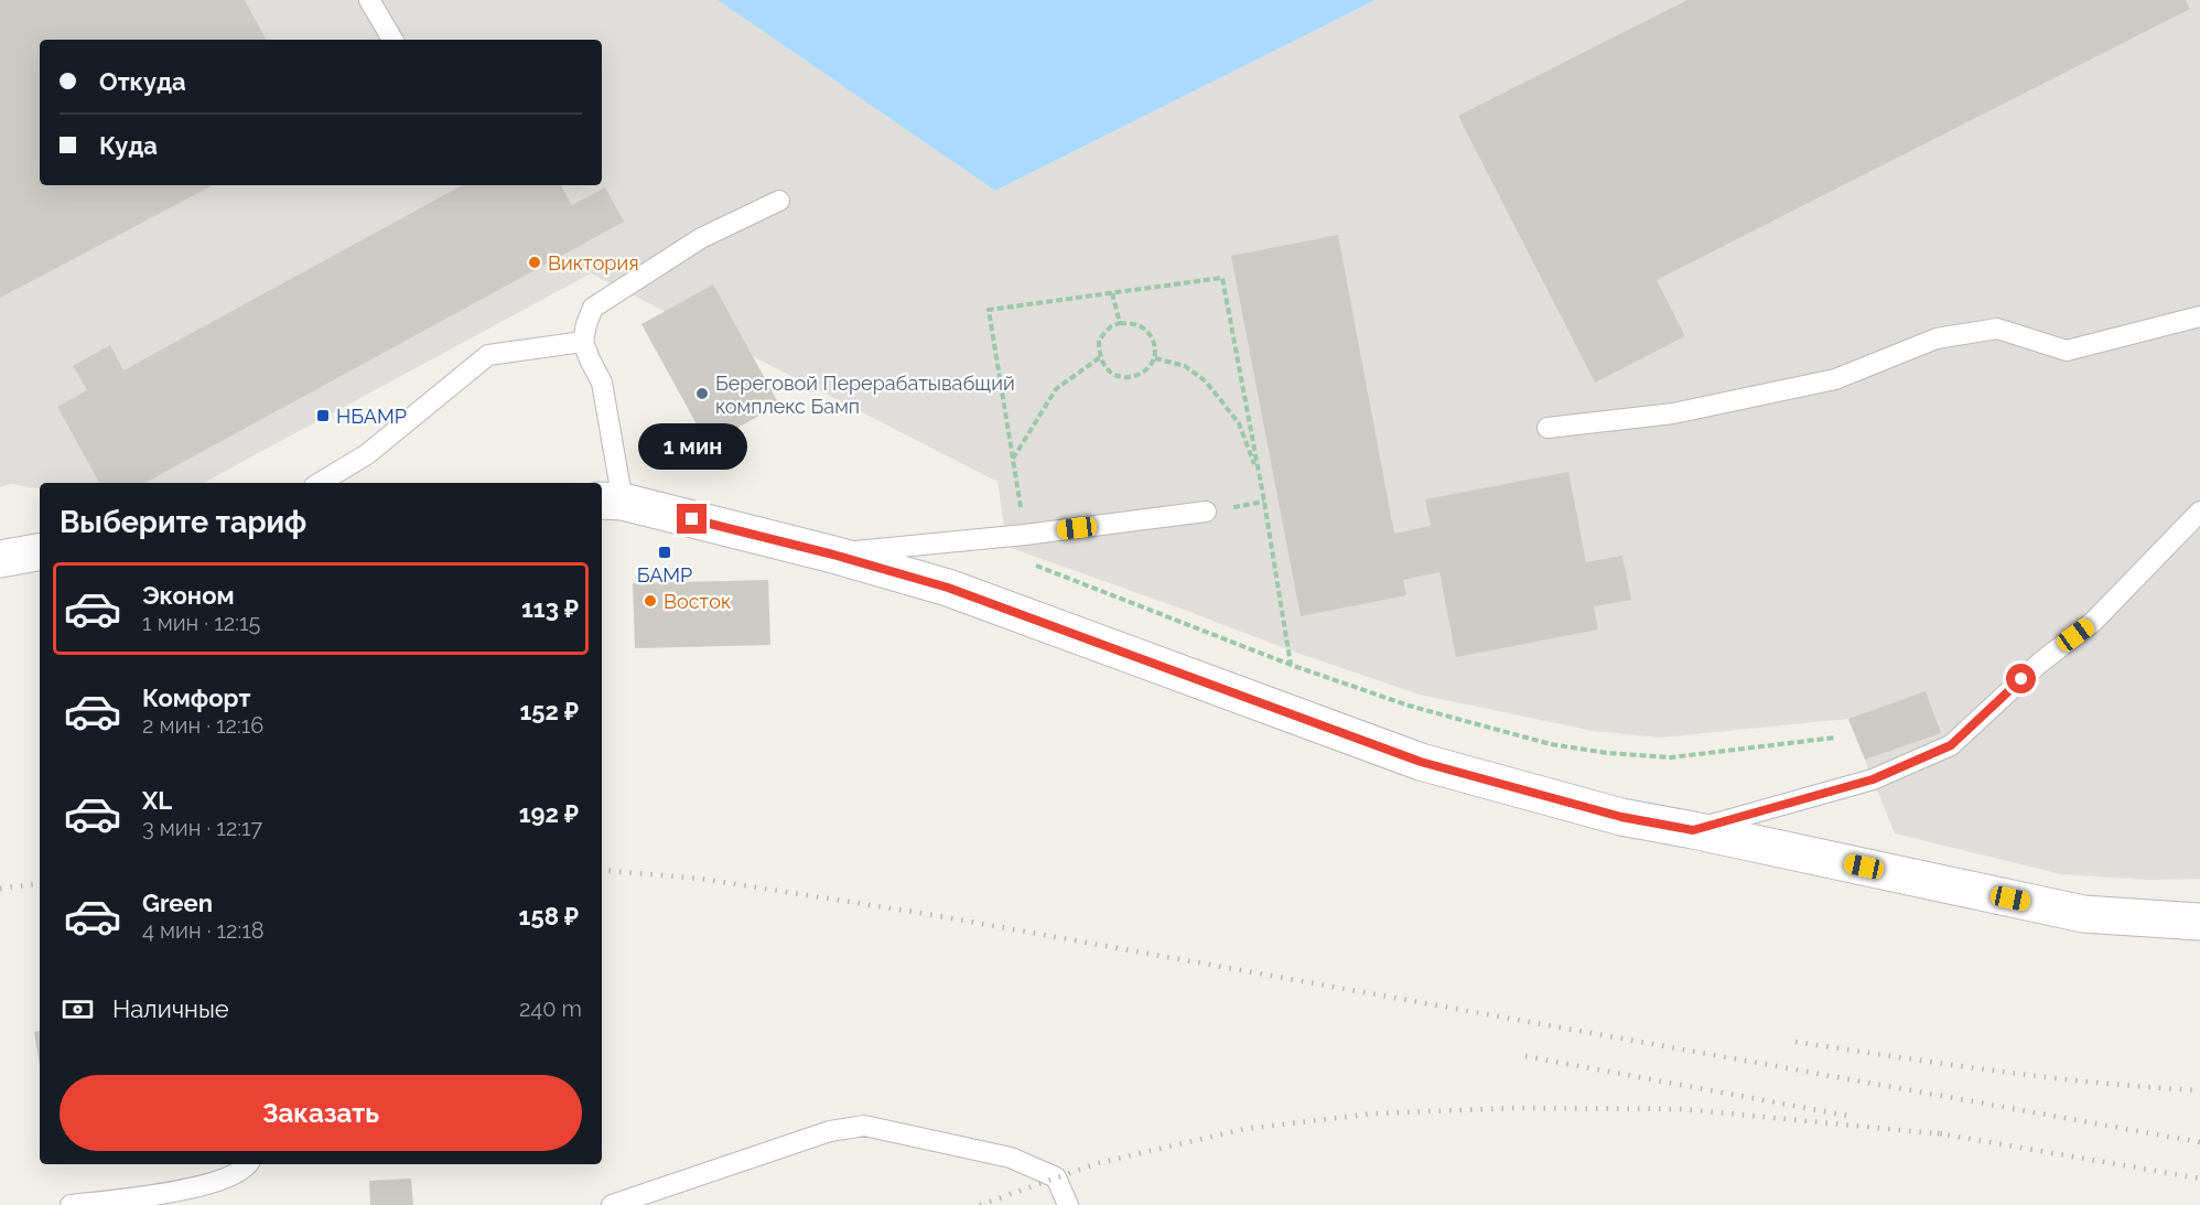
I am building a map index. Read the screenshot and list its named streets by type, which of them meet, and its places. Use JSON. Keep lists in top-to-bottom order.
{
  "places": {
    "other": ["Виктория", "Береговой Перерабатывабщий комплекс Бамп", "Восток"],
    "transit": ["НБАМР", "БАМР"]
  },
  "page": {
    "banner": ["Откуда", "Куда"],
    "bubble": "1 мин",
    "heading": "Выберите тариф",
    "list": [
      {
        "name": "Эконом",
        "note": "1 мин · 12:15",
        "value": "113 ₽"
      },
      {
        "name": "Комфорт",
        "note": "2 мин · 12:16",
        "value": "152 ₽"
      },
      {
        "name": "XL",
        "note": "3 мин · 12:17",
        "value": "192 ₽"
      },
      {
        "name": "Green",
        "note": "4 мин · 12:18",
        "value": "158 ₽"
      }
    ],
    "pay": ["Наличные", "240 m"],
    "buttons": "Заказать"
  }
}
